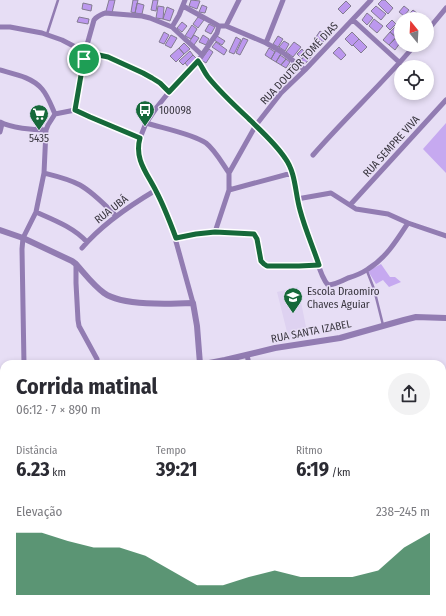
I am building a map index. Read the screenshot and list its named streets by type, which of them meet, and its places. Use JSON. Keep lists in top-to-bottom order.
{
  "streets": {
    "street": [
      "RUA DOUTOR TOMÉ DIAS",
      "RUA SEMPRE VIVA",
      "RUA UBÁ",
      "RUA SANTA IZABEL"
    ]
  },
  "places": {
    "bus stop": ["100098"],
    "supermarket": ["5435"],
    "school or university": ["Escola Draomiro Chaves Aguiar"]
  },
  "north": "top",
  "page": {
    "heading": ["Corrida matinal", "06:12 · 7 × 890 m"],
    "stats": [
      ["Distância", "6.23 km"],
      ["Tempo", "39:21"],
      ["Ritmo", "6:19 /km"]
    ],
    "chart": ["Elevação", "238–245 m"]
  }
}
